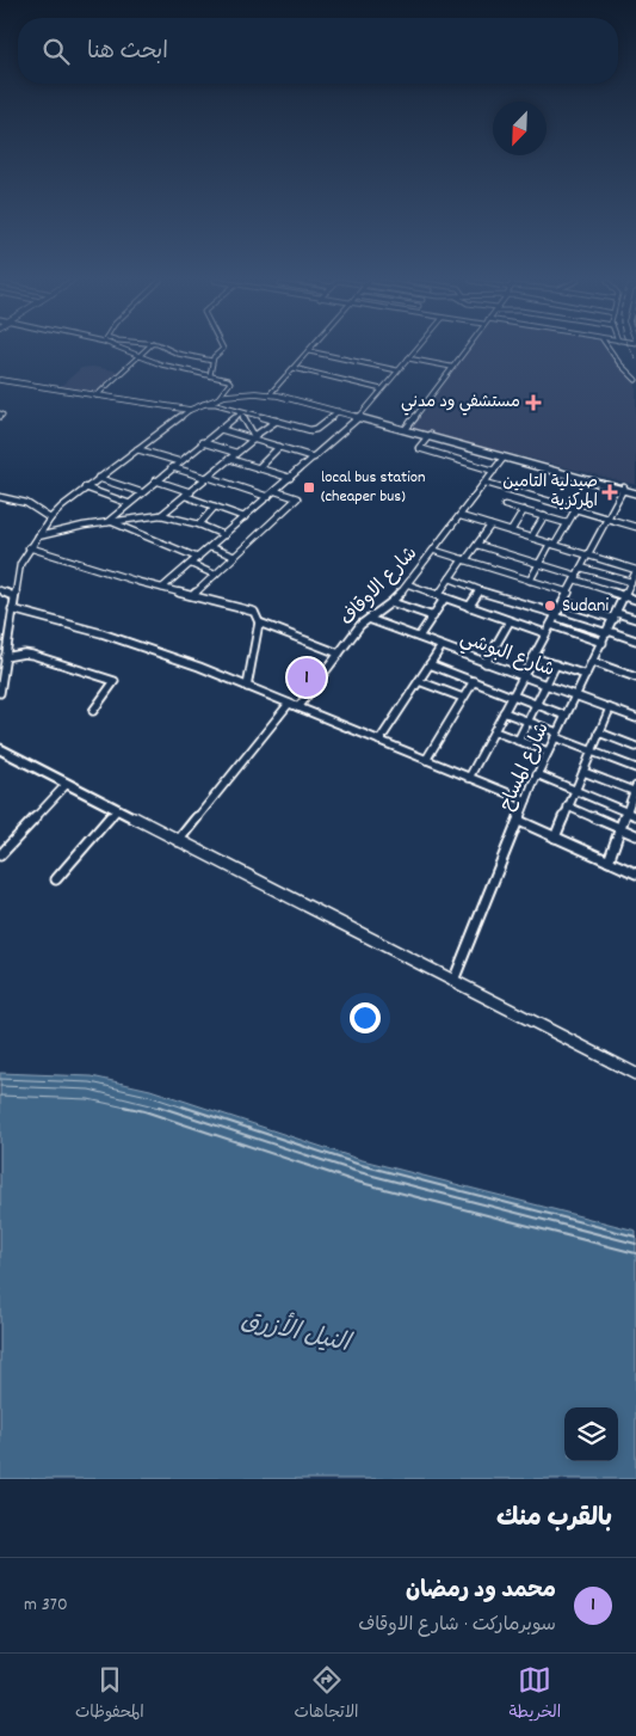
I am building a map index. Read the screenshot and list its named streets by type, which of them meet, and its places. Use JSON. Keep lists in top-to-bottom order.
{
  "streets": {
    "street": ["شارع الاوقاف", "شارع البوشي", "شارع المساح"]
  },
  "crossings": [
    ["شارع الاوقاف", "شارع البوشي"],
    ["شارع البوشي", "شارع المساح"]
  ],
  "water": ["النيل الأزرق"],
  "places": {
    "health": ["مستشفي ود مدني", "صيدلية التامين المركزية"],
    "transit": ["local bus station (cheaper bus)"],
    "other": ["Sudani"]
  },
  "north": "bottom left",
  "page": {
    "search": "ابحث هنا",
    "pins": "1",
    "heading": "بالقرب منك",
    "list": [
      {
        "mark": "1",
        "name": "محمد ود رمضان",
        "note": "سوبرماركت · شارع الاوقاف",
        "value": "370 m"
      }
    ],
    "nav": ["الخريطة", "الاتجاهات", "المحفوظات"]
  }
}
